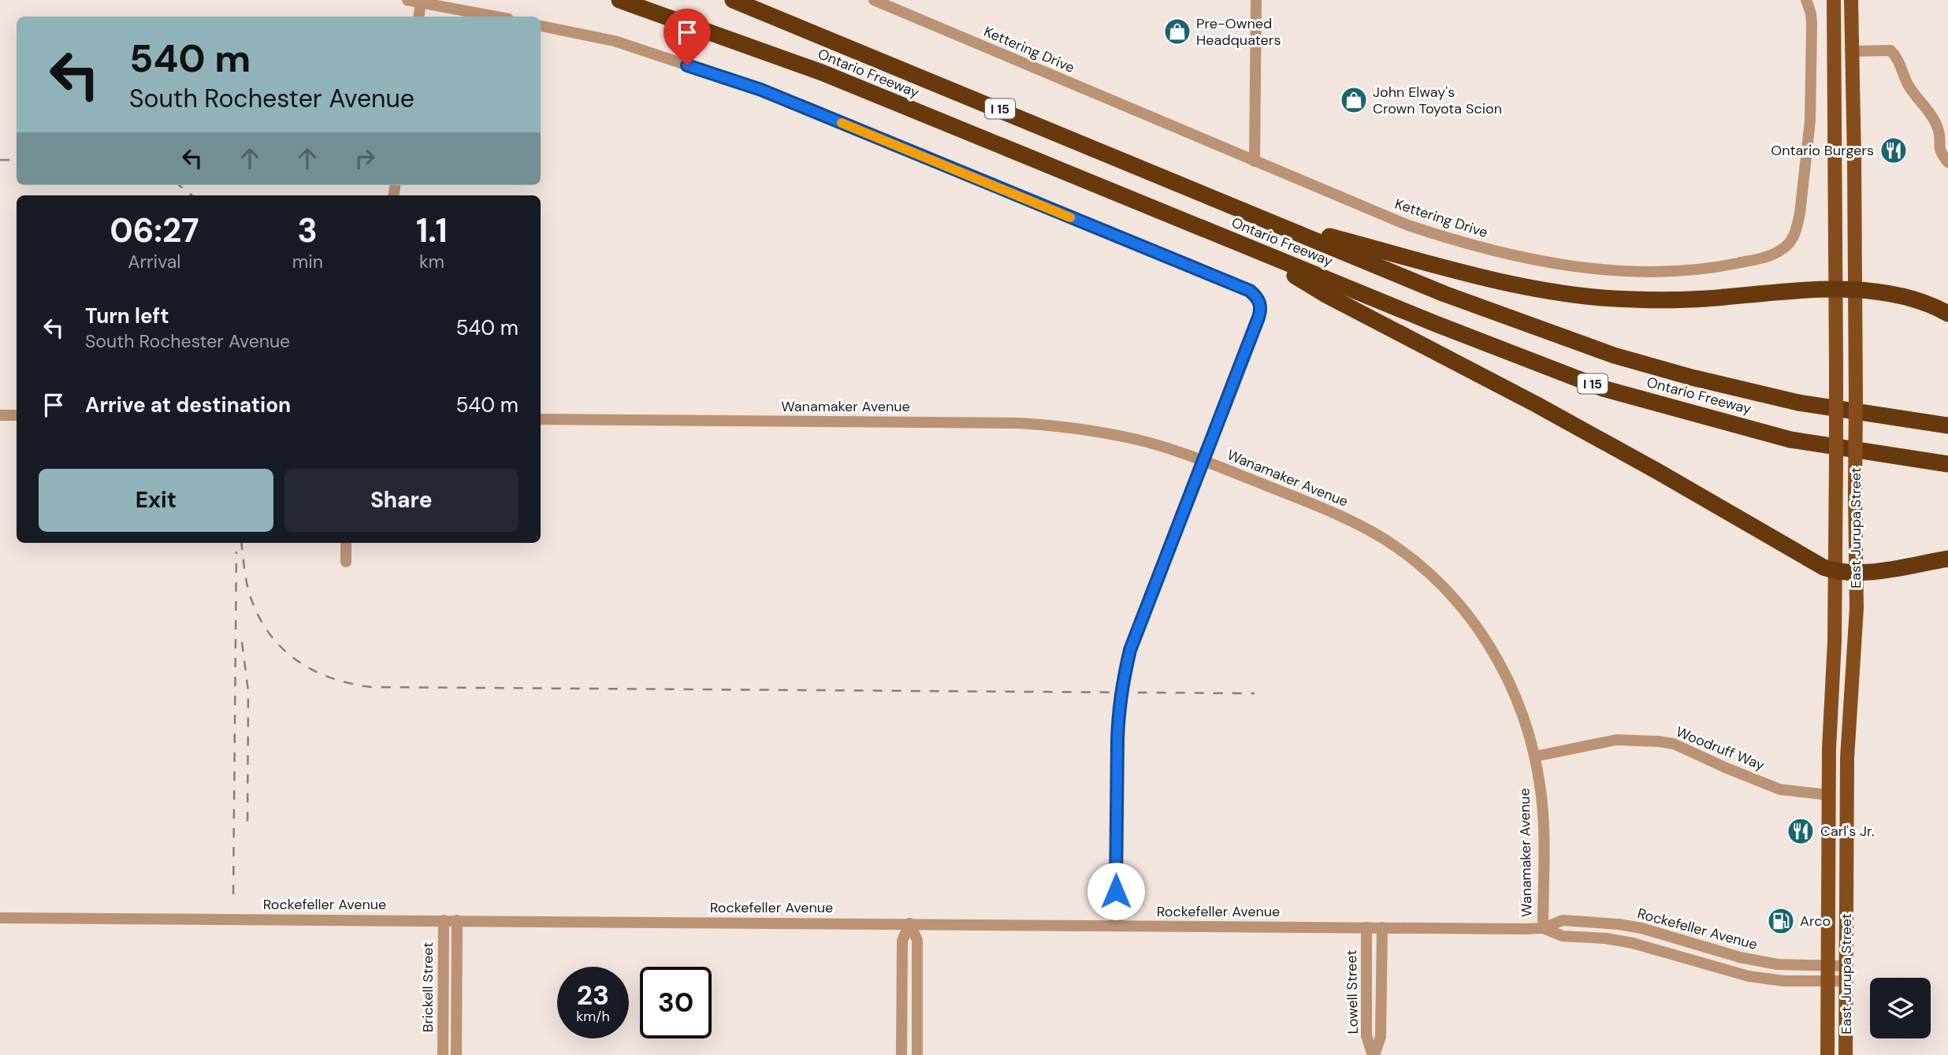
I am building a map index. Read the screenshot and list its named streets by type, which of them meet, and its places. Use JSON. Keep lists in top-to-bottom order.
{
  "streets": {
    "highway": ["Ontario Freeway", "I 15"],
    "main road": ["East Jurupa Street"],
    "street": [
      "Kettering Drive",
      "Wanamaker Avenue",
      "Woodruff Way",
      "Rockefeller Avenue",
      "Brickell Street",
      "Lowell Street"
    ]
  },
  "crossings": [
    ["Wanamaker Avenue", "Woodruff Way"],
    ["Wanamaker Avenue", "Rockefeller Avenue"],
    ["East Jurupa Street", "Woodruff Way"],
    ["East Jurupa Street", "Rockefeller Avenue"],
    ["Rockefeller Avenue", "Brickell Street"],
    ["Rockefeller Avenue", "Lowell Street"]
  ],
  "places": {
    "shop": ["Pre-Owned Headquaters", "John Elway's Crown Toyota Scion"],
    "restaurant": ["Ontario Burgers", "Carl's Jr."],
    "fuel station": ["Arco"]
  },
  "page": {
    "turn": ["540 m", "South Rochester Avenue"],
    "eta": [
      "06:27",
      "Arrival",
      "3",
      "min",
      "1.1",
      "km"
    ],
    "list": [
      {
        "name": "Turn left",
        "note": "South Rochester Avenue",
        "value": "540 m"
      },
      {
        "name": "Arrive at destination",
        "value": "540 m"
      }
    ],
    "buttons": ["Exit", "Share"],
    "speed": "23 km/h",
    "limit": "30"
  }
}
